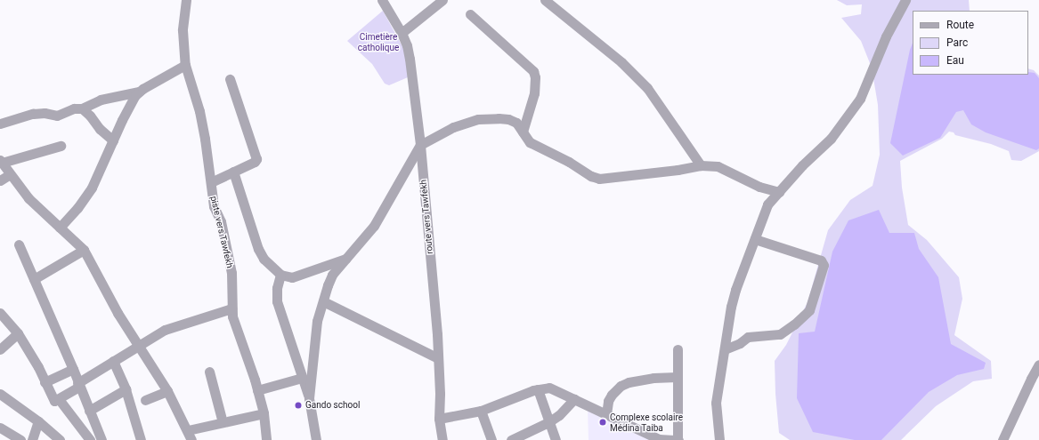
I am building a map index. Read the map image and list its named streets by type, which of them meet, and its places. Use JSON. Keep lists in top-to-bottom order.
{
  "streets": {
    "street": ["route vers Tawfekh", "piste vers Tawfekh"]
  },
  "parks": ["Cimetière catholique"],
  "places": ["Gando school", "Complexe scolaire Médina Taiba"],
  "legend": ["Route", "Parc", "Eau"]
}
